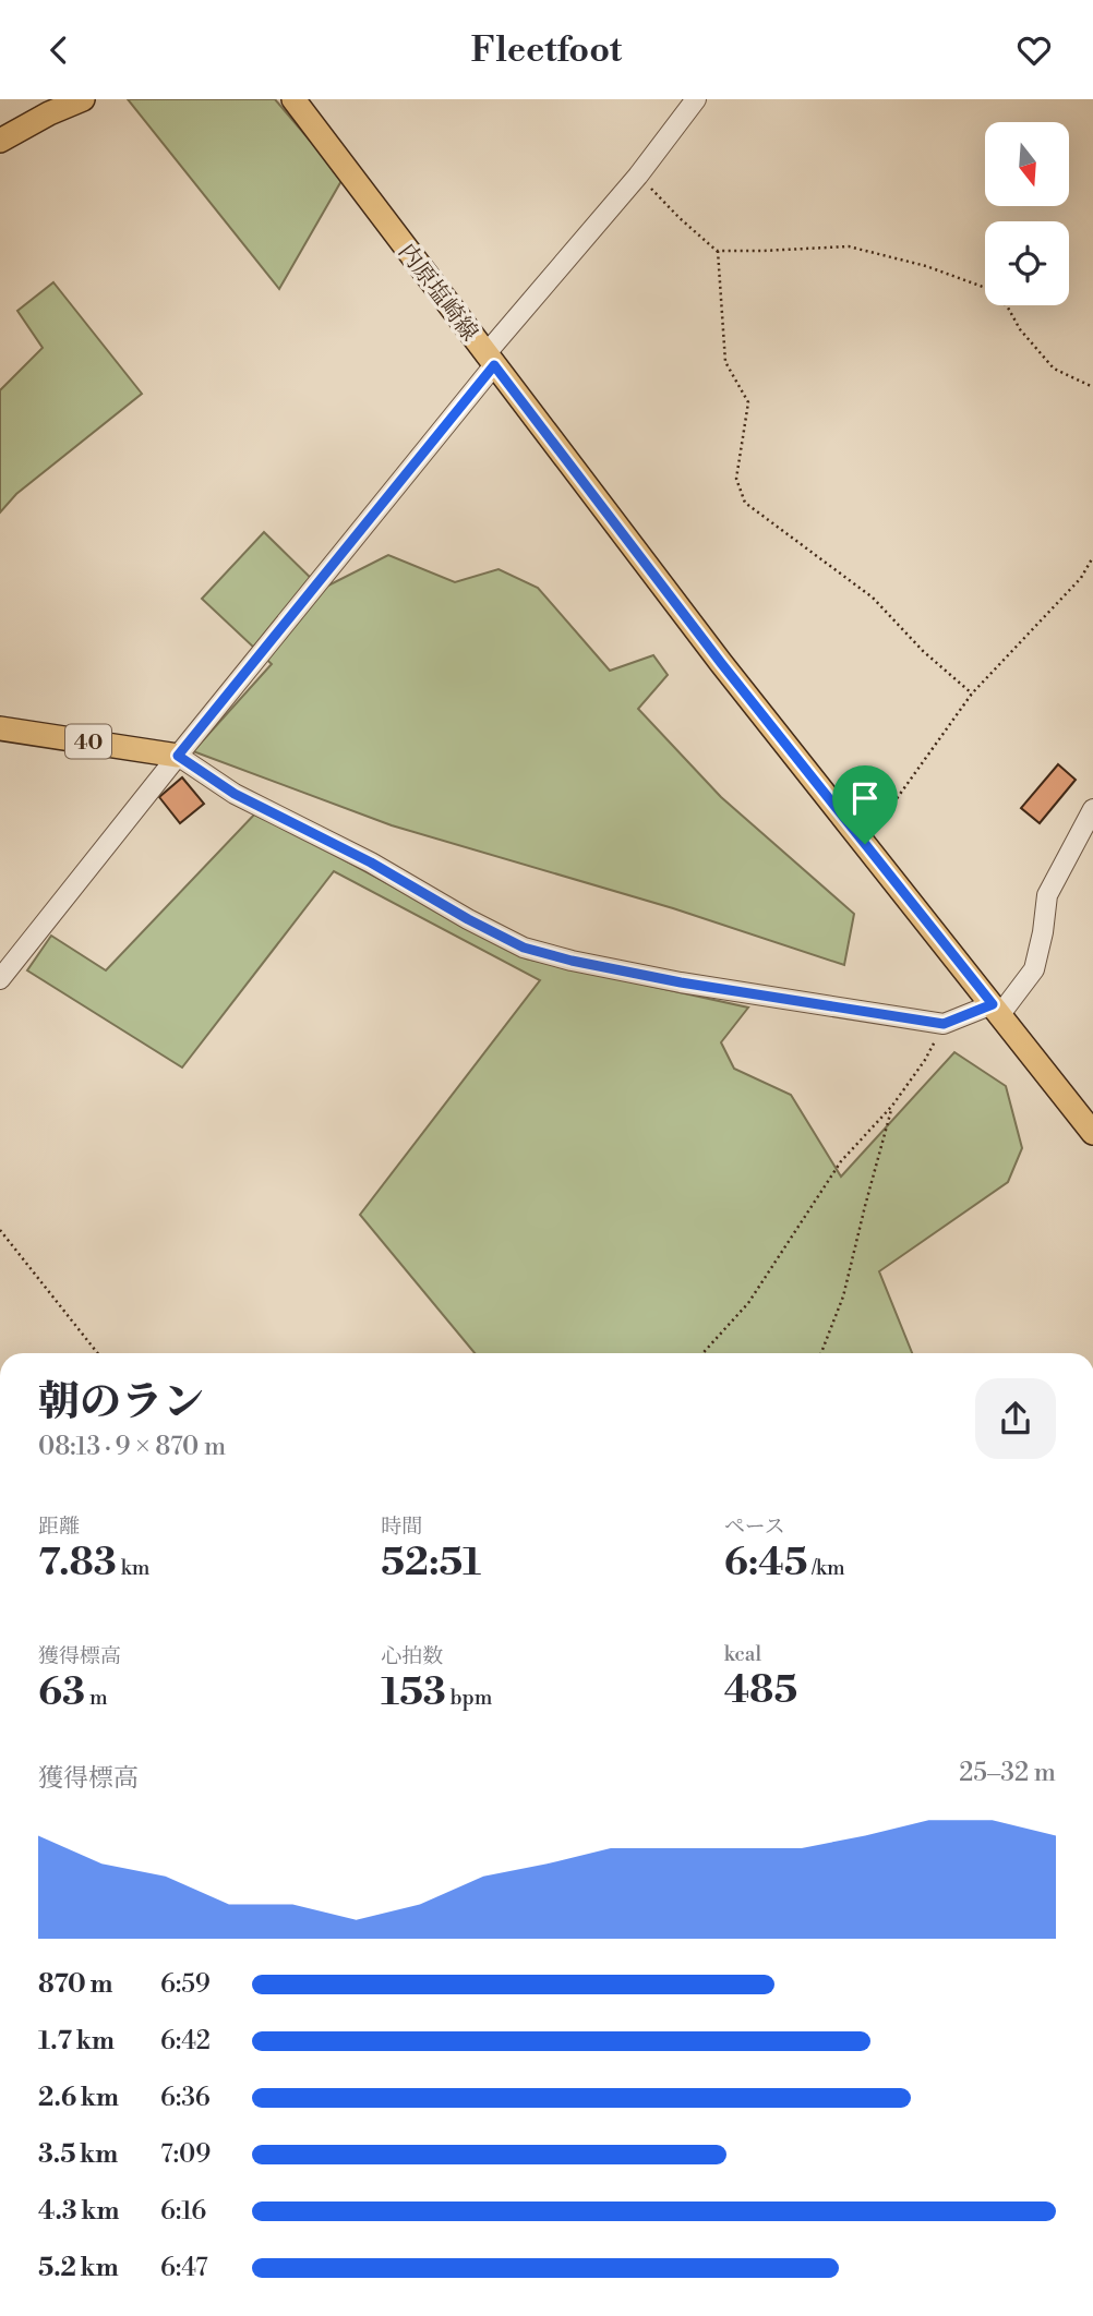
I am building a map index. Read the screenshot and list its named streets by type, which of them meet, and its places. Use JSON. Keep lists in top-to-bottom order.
{
  "streets": {
    "main road": ["内原塩崎線", "40"]
  },
  "north": "bottom",
  "page": {
    "header": "Fleetfoot",
    "heading": ["朝のラン", "08:13 · 9 × 870 m"],
    "stats": [
      ["距離", "7.83 km"],
      ["時間", "52:51"],
      ["ペース", "6:45 /km"],
      ["獲得標高", "63 m"],
      ["心拍数", "153 bpm"],
      ["kcal", "485"]
    ],
    "chart": ["獲得標高", "25–32 m"],
    "list": [
      {
        "name": "870 m",
        "note": "6:59"
      },
      {
        "name": "1.7 km",
        "note": "6:42"
      },
      {
        "name": "2.6 km",
        "note": "6:36"
      },
      {
        "name": "3.5 km",
        "note": "7:09"
      },
      {
        "name": "4.3 km",
        "note": "6:16"
      },
      {
        "name": "5.2 km",
        "note": "6:47"
      }
    ]
  }
}
